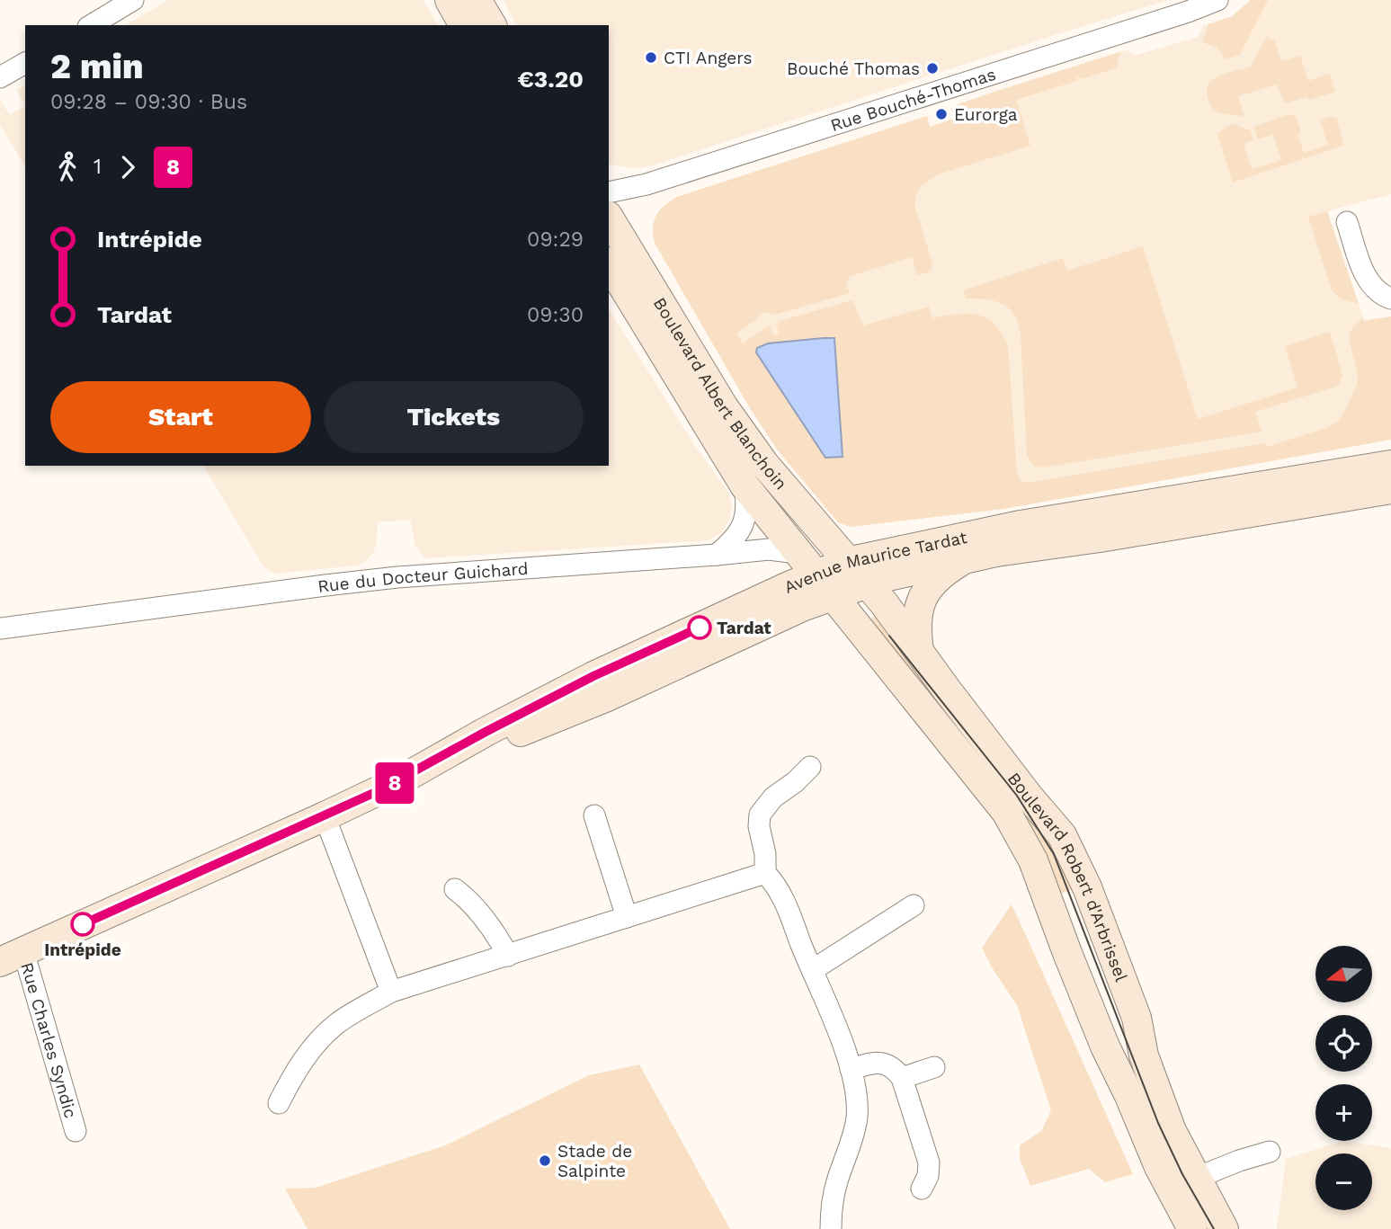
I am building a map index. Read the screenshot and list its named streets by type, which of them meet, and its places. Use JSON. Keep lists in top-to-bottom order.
{
  "streets": {
    "street": [
      "Rue Bouché-Thomas",
      "Boulevard Albert Blanchoin",
      "Avenue Maurice Tardat",
      "Rue du Docteur Guichard",
      "Boulevard Robert d'Arbrissel",
      "Rue Charles Syndic"
    ]
  },
  "crossings": [
    ["Boulevard Albert Blanchoin", "Avenue Maurice Tardat"],
    ["Boulevard Albert Blanchoin", "Rue du Docteur Guichard"],
    ["Boulevard Albert Blanchoin", "Boulevard Robert d'Arbrissel"],
    ["Avenue Maurice Tardat", "Rue du Docteur Guichard"],
    ["Avenue Maurice Tardat", "Boulevard Robert d'Arbrissel"],
    ["Avenue Maurice Tardat", "Rue Charles Syndic"],
    ["Rue du Docteur Guichard", "Boulevard Robert d'Arbrissel"]
  ],
  "places": [
    "CTI Angers",
    "Bouché Thomas",
    "Eurorga",
    "Tardat",
    "Intrépide",
    "Stade de Salpinte"
  ],
  "lines": ["bus line 8"],
  "north": "left",
  "page": {
    "on_map": "8",
    "heading": ["2 min", "09:28 – 09:30 · Bus", "€3.20"],
    "legs": ["1", "8"],
    "list": [
      {
        "name": "Intrépide",
        "value": "09:29"
      },
      {
        "name": "Tardat",
        "value": "09:30"
      }
    ],
    "buttons": ["Start", "Tickets"],
    "map_buttons": ["+", "−"]
  }
}
